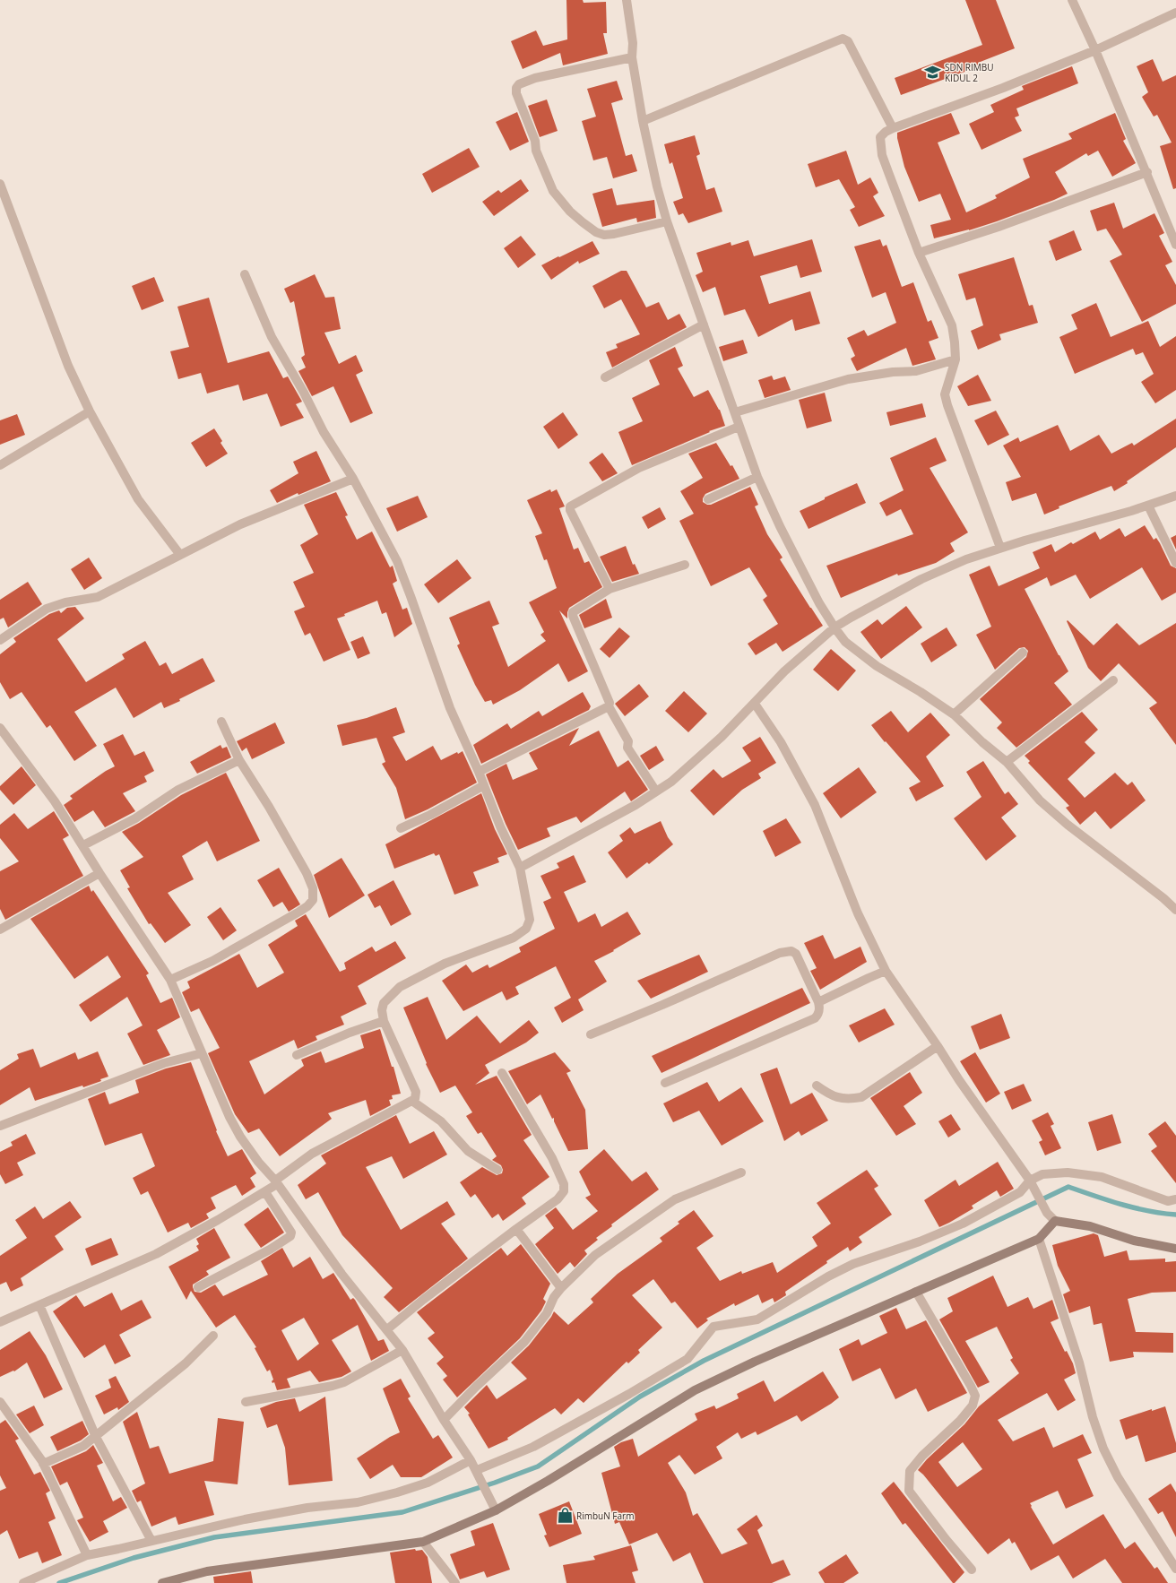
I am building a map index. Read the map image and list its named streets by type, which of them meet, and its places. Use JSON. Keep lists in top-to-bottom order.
{
  "places": {
    "school or university": ["SDN RIMBU KIDUL 2"],
    "shop": ["RimbuN Farm"]
  }
}
